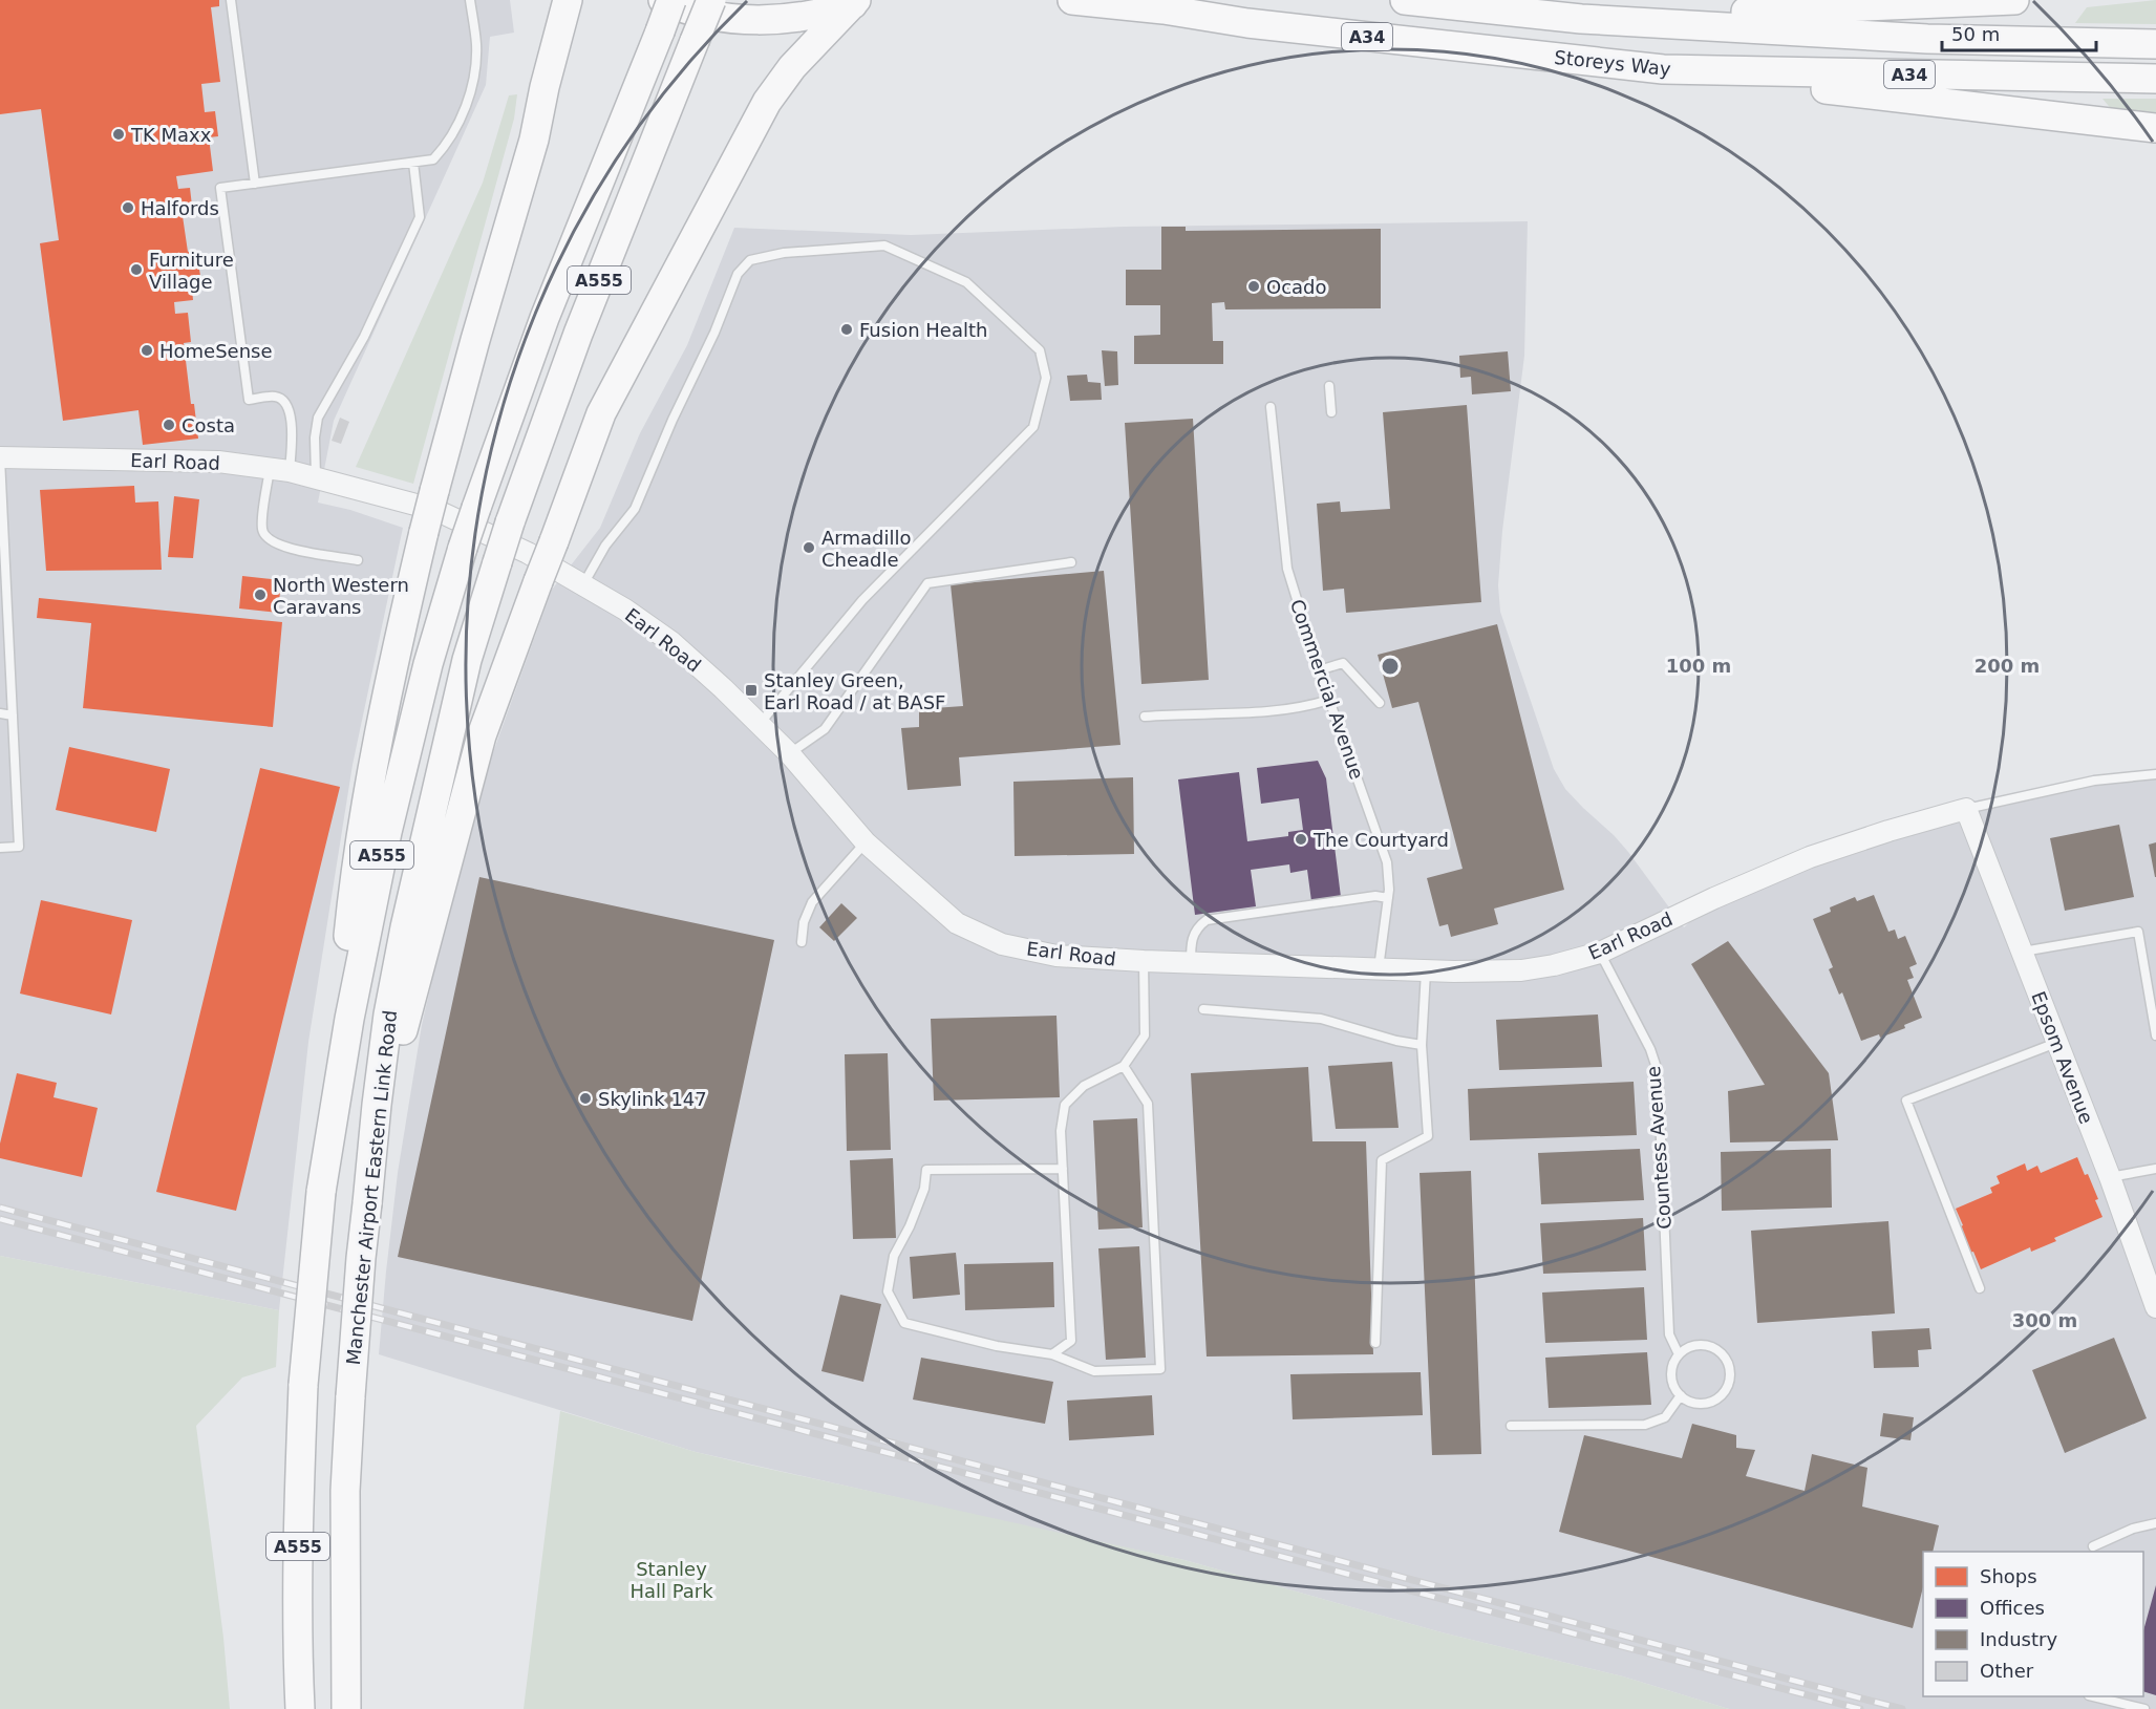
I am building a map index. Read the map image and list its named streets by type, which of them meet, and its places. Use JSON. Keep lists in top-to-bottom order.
{
  "streets": {
    "highway": [
      "A34",
      "Storeys Way",
      "A555",
      "Manchester Airport Eastern Link Road"
    ],
    "street": ["Earl Road", "Epsom Avenue"],
    "lane": ["Commercial Avenue", "Countess Avenue"]
  },
  "crossings": [
    ["Earl Road", "Commercial Avenue"],
    ["Earl Road", "Epsom Avenue"],
    ["Earl Road", "Countess Avenue"]
  ],
  "parks": ["Stanley Hall Park"],
  "places": {
    "other": [
      "TK Maxx",
      "Halfords",
      "Furniture Village",
      "Ocado",
      "Fusion Health",
      "HomeSense",
      "Costa",
      "Armadillo Cheadle",
      "North Western Caravans",
      "The Courtyard",
      "Skylink 147"
    ],
    "transit": ["Stanley Green, Earl Road / at BASF"]
  },
  "legend": [
    "Shops",
    "Offices",
    "Industry",
    "Other"
  ],
  "scale_bar": "50 m",
  "rings": ["100 m", "200 m", "300 m"]
}
